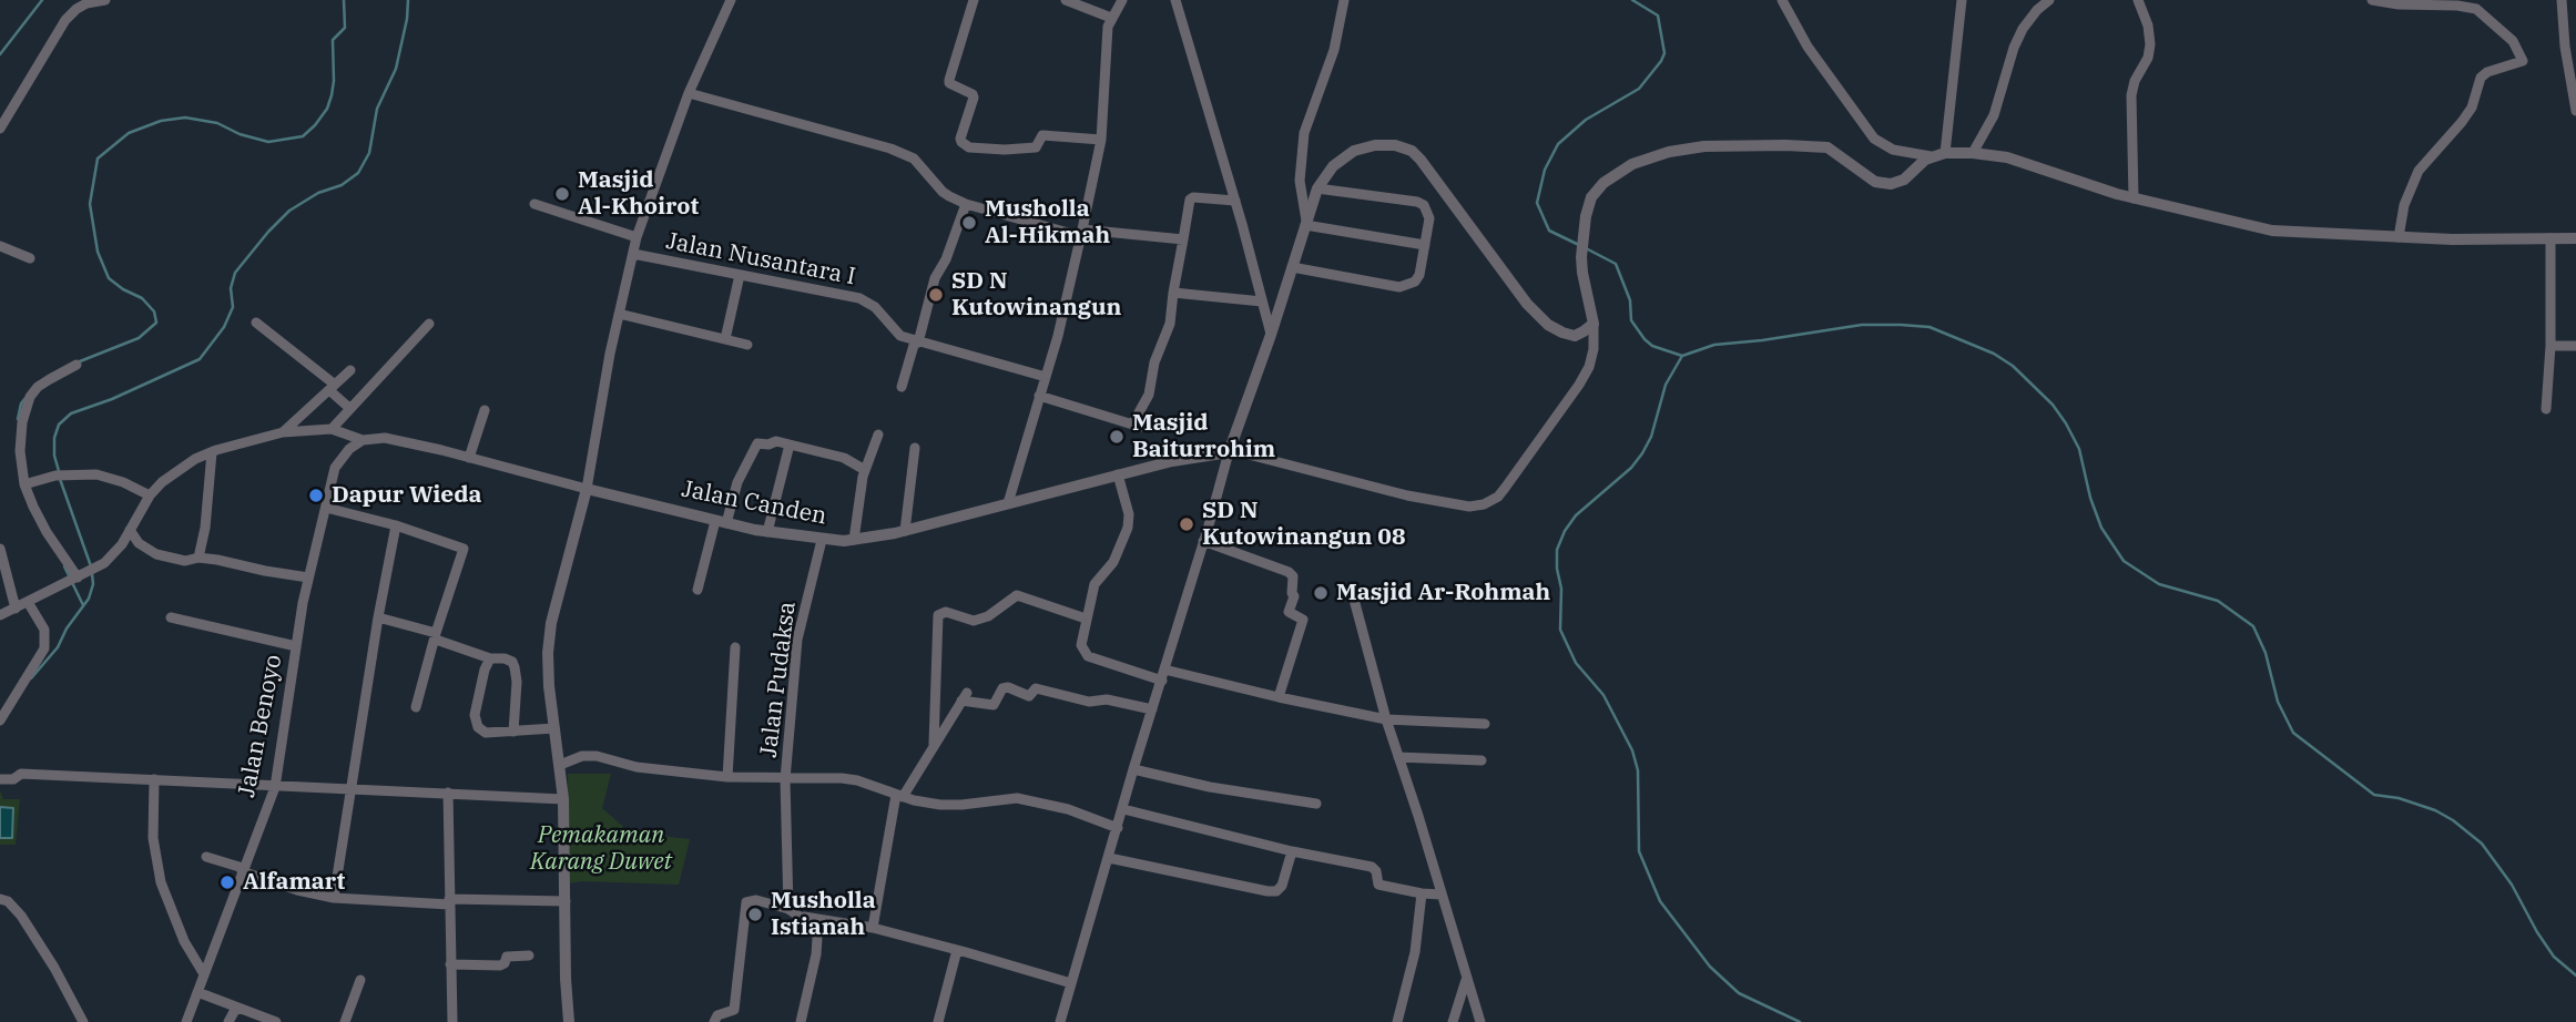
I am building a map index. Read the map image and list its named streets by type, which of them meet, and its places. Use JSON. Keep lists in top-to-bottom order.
{
  "streets": {
    "street": [
      "Jalan Nusantara I",
      "Jalan Canden",
      "Jalan Pudaksa",
      "Jalan Benoyo"
    ]
  },
  "crossings": [
    ["Jalan Canden", "Jalan Pudaksa"],
    ["Jalan Canden", "Jalan Benoyo"]
  ],
  "parks": ["Pemakaman Karang Duwet"],
  "places": [
    "Masjid Al-Khoirot",
    "Musholla Al-Hikmah",
    "SD N Kutowinangun",
    "Masjid Baiturrohim",
    "Dapur Wieda",
    "SD N Kutowinangun 08",
    "Masjid Ar-Rohmah",
    "Alfamart",
    "Musholla Istianah"
  ]
}
